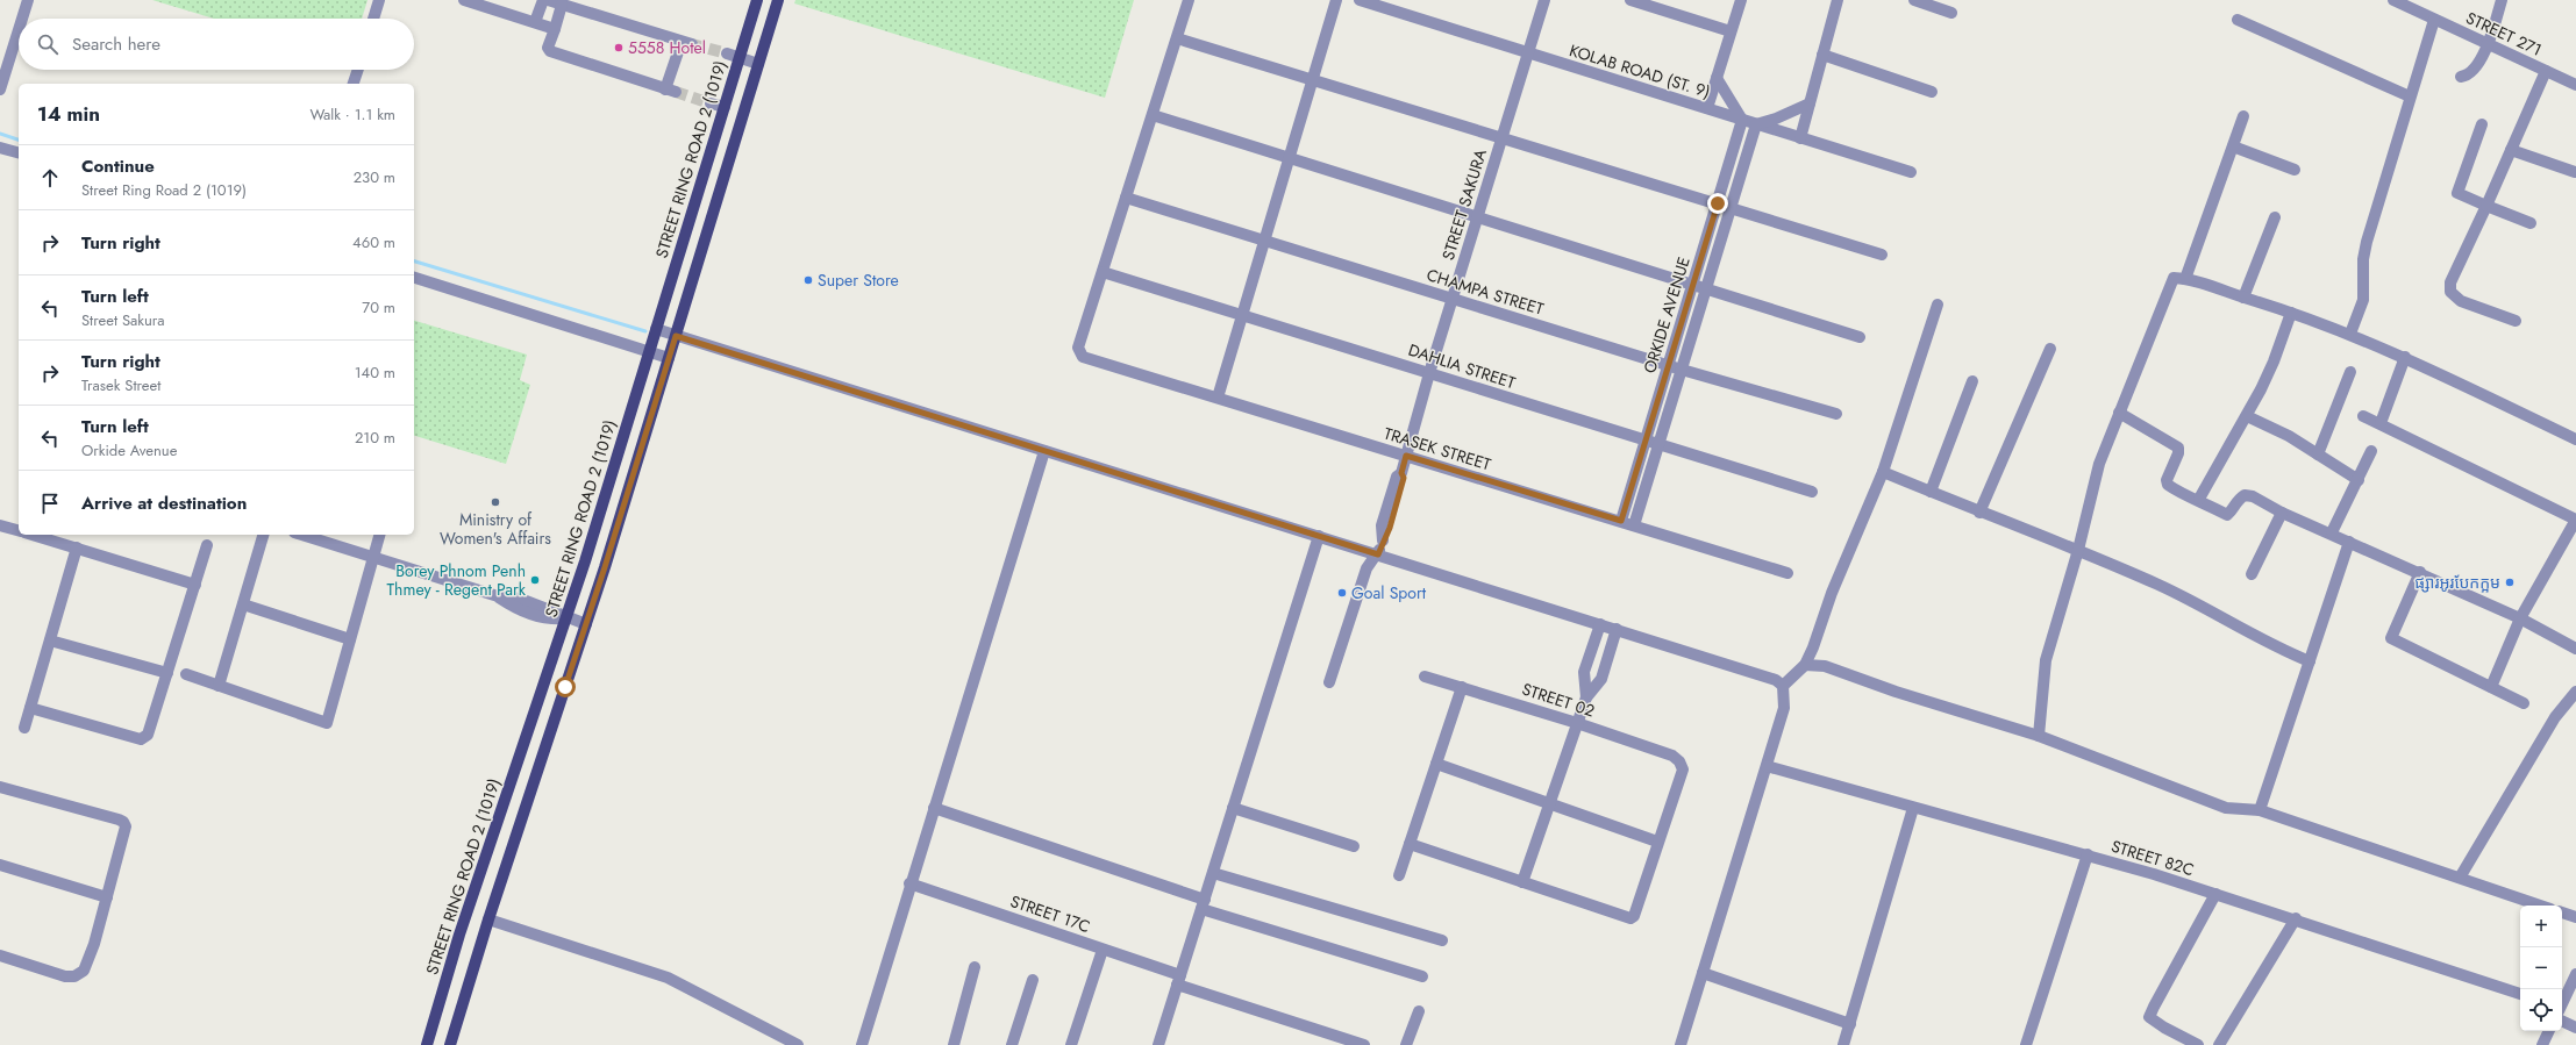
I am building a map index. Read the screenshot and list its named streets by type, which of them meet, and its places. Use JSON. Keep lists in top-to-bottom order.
{
  "streets": {
    "main road": ["STREET RING ROAD 2 (1019)"],
    "street": [
      "STREET 271",
      "KOLAB ROAD (ST. 9)",
      "STREET SAKURA",
      "CHAMPA STREET",
      "ORKIDE AVENUE",
      "DAHLIA STREET",
      "TRASEK STREET",
      "STREET 02",
      "STREET 82C",
      "STREET 17C"
    ]
  },
  "crossings": [
    ["KOLAB ROAD (ST. 9)", "STREET SAKURA"],
    ["KOLAB ROAD (ST. 9)", "ORKIDE AVENUE"],
    ["STREET SAKURA", "CHAMPA STREET"],
    ["STREET SAKURA", "DAHLIA STREET"],
    ["STREET SAKURA", "TRASEK STREET"],
    ["CHAMPA STREET", "ORKIDE AVENUE"],
    ["ORKIDE AVENUE", "DAHLIA STREET"],
    ["ORKIDE AVENUE", "TRASEK STREET"],
    ["DAHLIA STREET", "TRASEK STREET"]
  ],
  "places": [
    "5558 Hotel",
    "Super Store",
    "Ministry of Women's Affairs",
    "Borey Phnom Penh Thmey - Regent Park",
    "ផ្សារអូរបែកក្អម",
    "Goal Sport"
  ],
  "page": {
    "search": "Search here",
    "heading": ["14 min", "Walk · 1.1 km"],
    "list": [
      ["Continue", "Street Ring Road 2 (1019)", "230 m"],
      ["Turn right", "460 m"],
      ["Turn left", "Street Sakura", "70 m"],
      ["Turn right", "Trasek Street", "140 m"],
      ["Turn left", "Orkide Avenue", "210 m"],
      "Arrive at destination"
    ],
    "map_buttons": ["+", "−"]
  }
}
